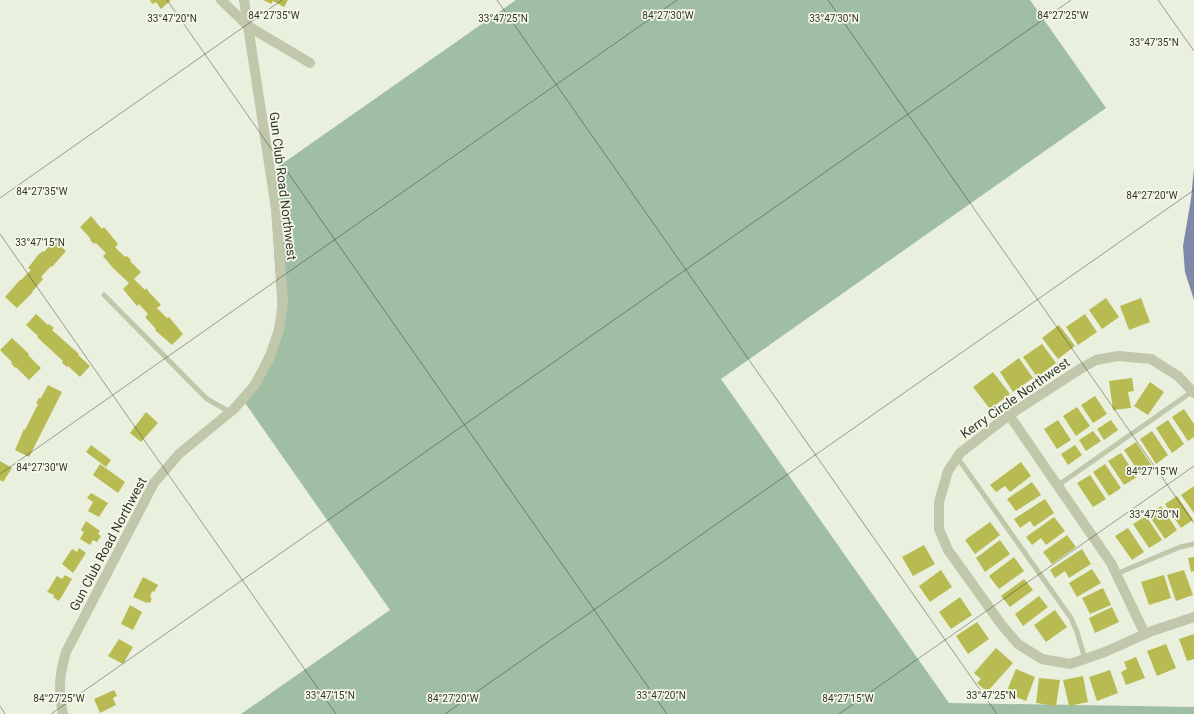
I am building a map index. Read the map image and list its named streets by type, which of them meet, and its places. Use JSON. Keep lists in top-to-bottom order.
{
  "streets": {
    "street": ["Gun Club Road Northwest", "Kerry Circle Northwest"]
  },
  "coordinates": [
    "84°27'35\"W",
    "84°27'30\"W",
    "84°27'25\"W",
    "33°47'20\"N",
    "33°47'25\"N",
    "33°47'30\"N",
    "33°47'35\"N",
    "84°27'20\"W",
    "33°47'15\"N",
    "84°27'15\"W"
  ]
}
